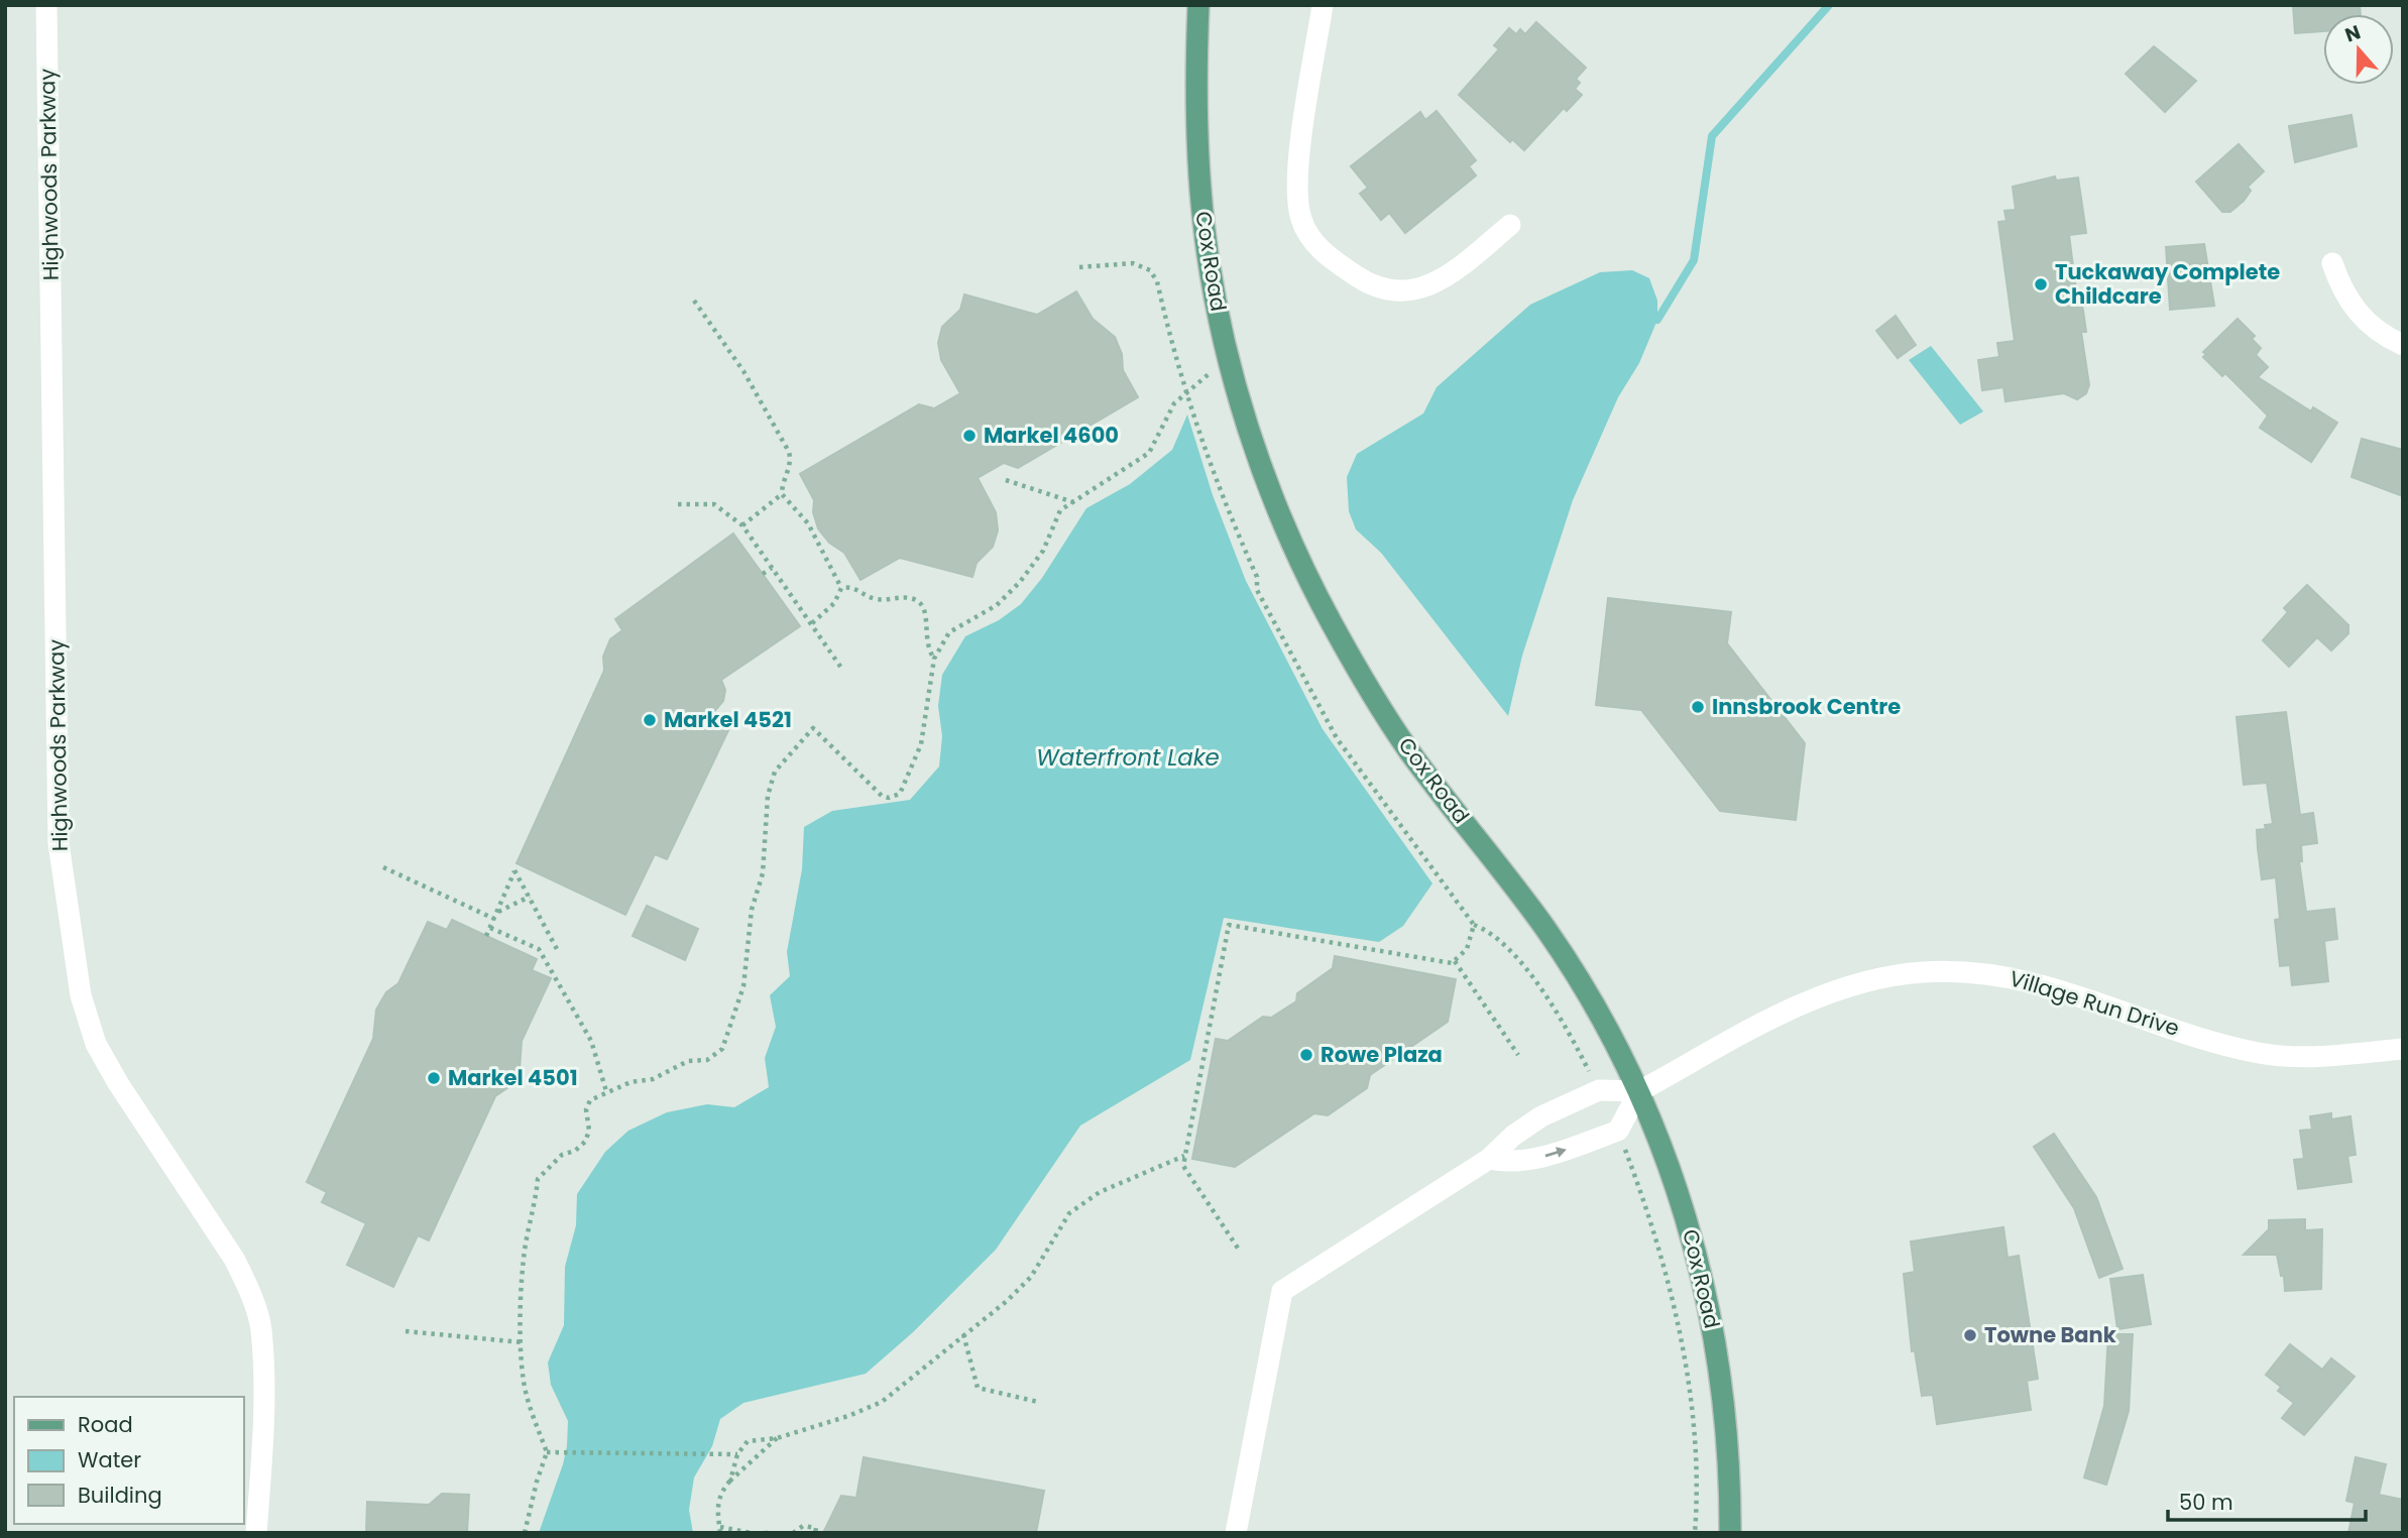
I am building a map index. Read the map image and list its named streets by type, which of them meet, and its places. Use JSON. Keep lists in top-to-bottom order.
{
  "streets": {
    "main road": ["Cox Road"],
    "street": ["Highwoods Parkway", "Village Run Drive"]
  },
  "crossings": [
    ["Cox Road", "Village Run Drive"]
  ],
  "water": ["Waterfront Lake"],
  "places": [
    "Tuckaway Complete Childcare",
    "Markel 4600",
    "Innsbrook Centre",
    "Markel 4521",
    "Rowe Plaza",
    "Markel 4501",
    "Towne Bank"
  ],
  "legend": ["Road", "Water", "Building"],
  "scale_bar": "50 m",
  "north": "top"
}
